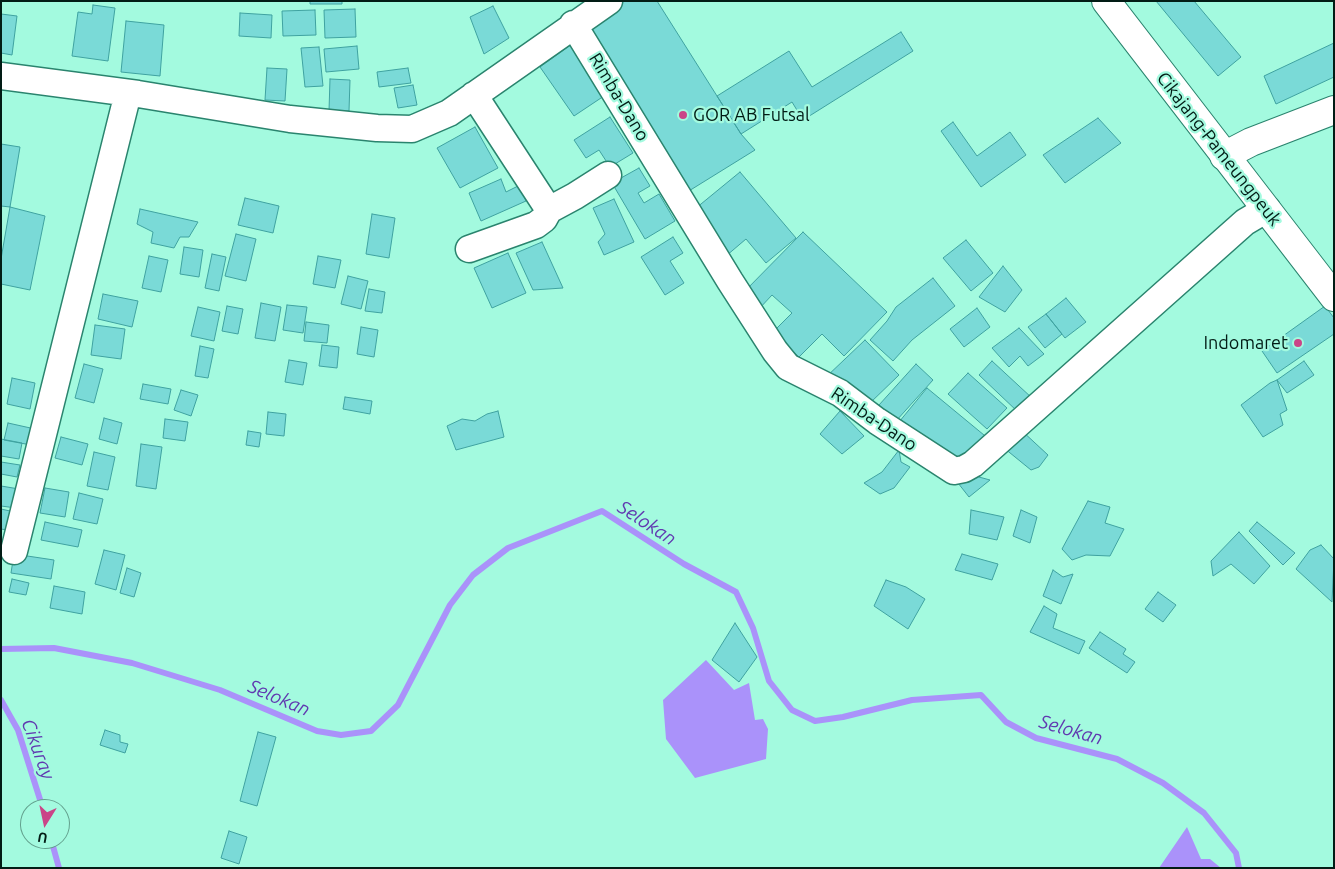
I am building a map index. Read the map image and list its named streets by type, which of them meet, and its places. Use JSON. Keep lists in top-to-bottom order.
{
  "streets": {
    "main road": ["Cikajang-Pameungpeuk"],
    "street": ["Rimba-Dano"]
  },
  "crossings": [
    ["Rimba-Dano", "Cikajang-Pameungpeuk"]
  ],
  "water": ["Selokan", "Cikuray"],
  "places": ["GOR AB Futsal", "Indomaret"],
  "north": "bottom"
}
